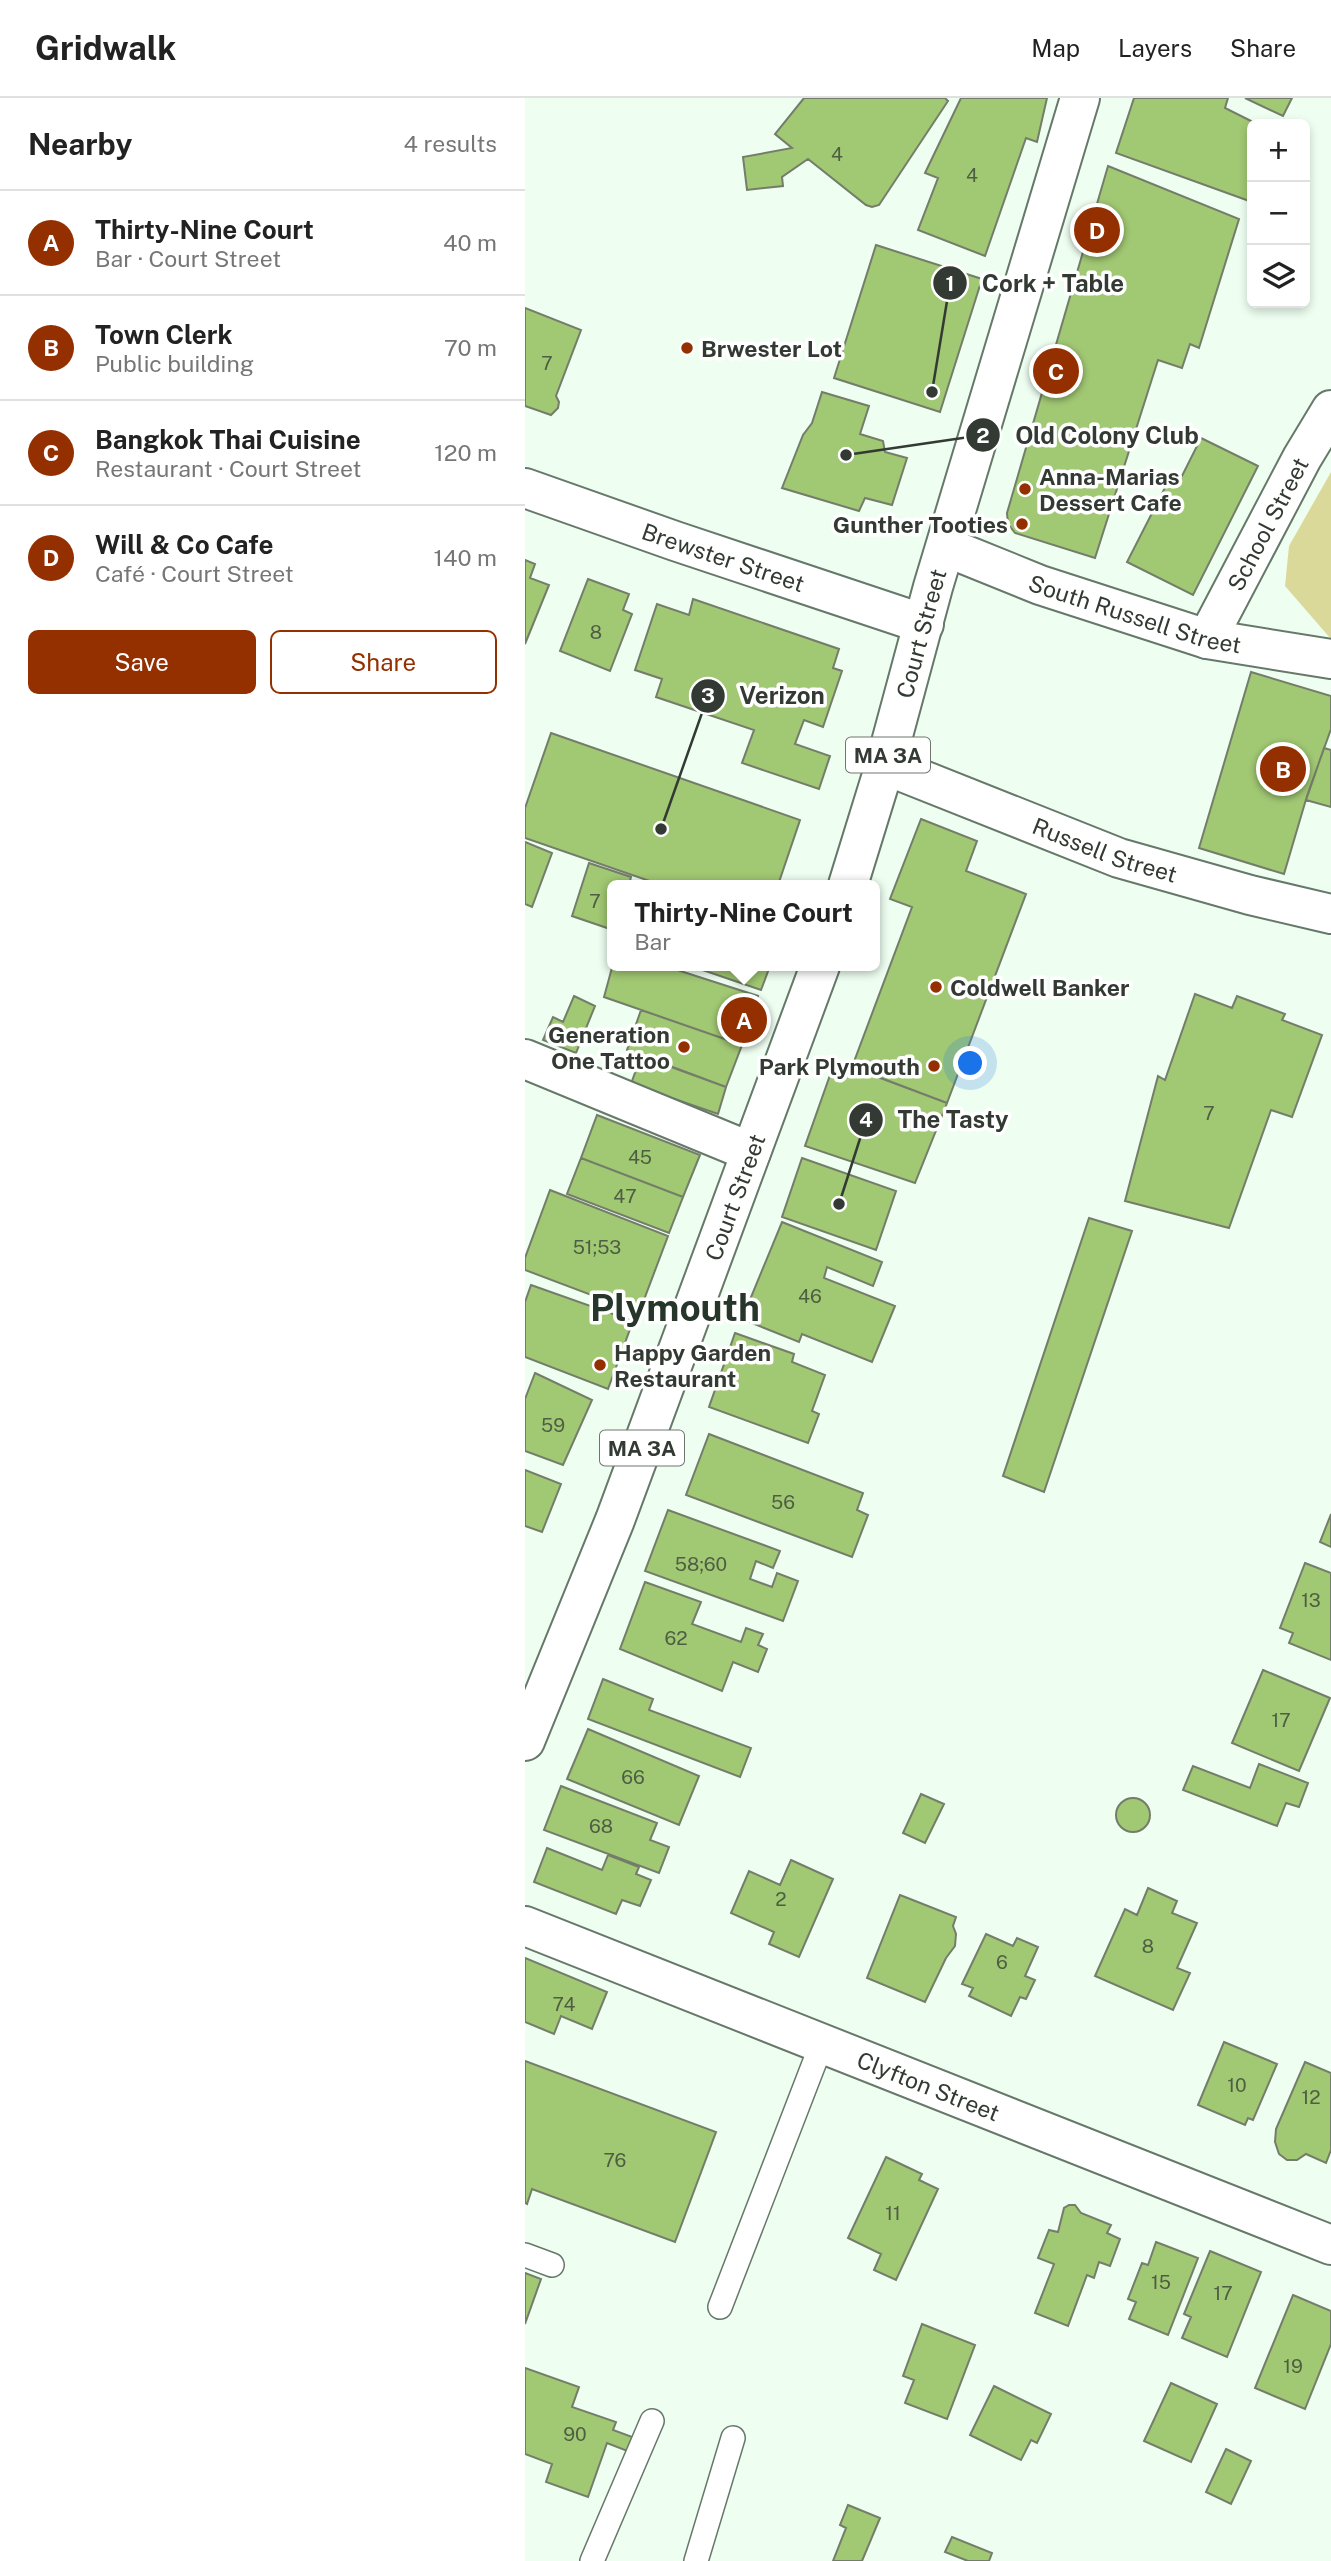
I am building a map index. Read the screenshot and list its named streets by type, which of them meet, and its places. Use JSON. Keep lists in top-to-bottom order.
{
  "streets": {
    "street": [
      "School Street",
      "Brewster Street",
      "South Russell Street",
      "Court Street",
      "MA 3A",
      "Russell Street",
      "Clyfton Street"
    ]
  },
  "crossings": [
    ["School Street", "South Russell Street"],
    ["Brewster Street", "Court Street"],
    ["South Russell Street", "Court Street"],
    ["Court Street", "Russell Street"]
  ],
  "districts": ["Plymouth"],
  "places": [
    "Brwester Lot",
    "Cork + Table",
    "Old Colony Club",
    "Anna-Marias Dessert Cafe",
    "Gunther Tooties",
    "Verizon",
    "Coldwell Banker",
    "Generation One Tattoo",
    "Park Plymouth",
    "The Tasty",
    "Happy Garden Restaurant"
  ],
  "house_numbers": [
    "4",
    "4",
    "7",
    "8",
    "7",
    "7",
    "45",
    "47",
    "51;53",
    "46",
    "59",
    "56",
    "58;60",
    "13",
    "62",
    "17",
    "66",
    "68",
    "2",
    "8",
    "6",
    "74",
    "10",
    "12",
    "76",
    "11",
    "15",
    "17",
    "19",
    "90"
  ],
  "page": {
    "header": "Gridwalk",
    "nav": ["Map", "Layers", "Share"],
    "heading": ["Nearby", "4 results"],
    "map_buttons": ["+", "−"],
    "list": [
      {
        "mark": "A",
        "name": "Thirty-Nine Court",
        "note": "Bar · Court Street",
        "value": "40 m"
      },
      {
        "mark": "B",
        "name": "Town Clerk",
        "note": "Public building",
        "value": "70 m"
      },
      {
        "mark": "C",
        "name": "Bangkok Thai Cuisine",
        "note": "Restaurant · Court Street",
        "value": "120 m"
      },
      {
        "mark": "D",
        "name": "Will & Co Cafe",
        "note": "Café · Court Street",
        "value": "140 m"
      }
    ],
    "pins": [
      "D",
      "C",
      "B",
      "A"
    ],
    "buttons": ["Save", "Share"],
    "popup": ["Thirty-Nine Court", "Bar"]
  }
}
